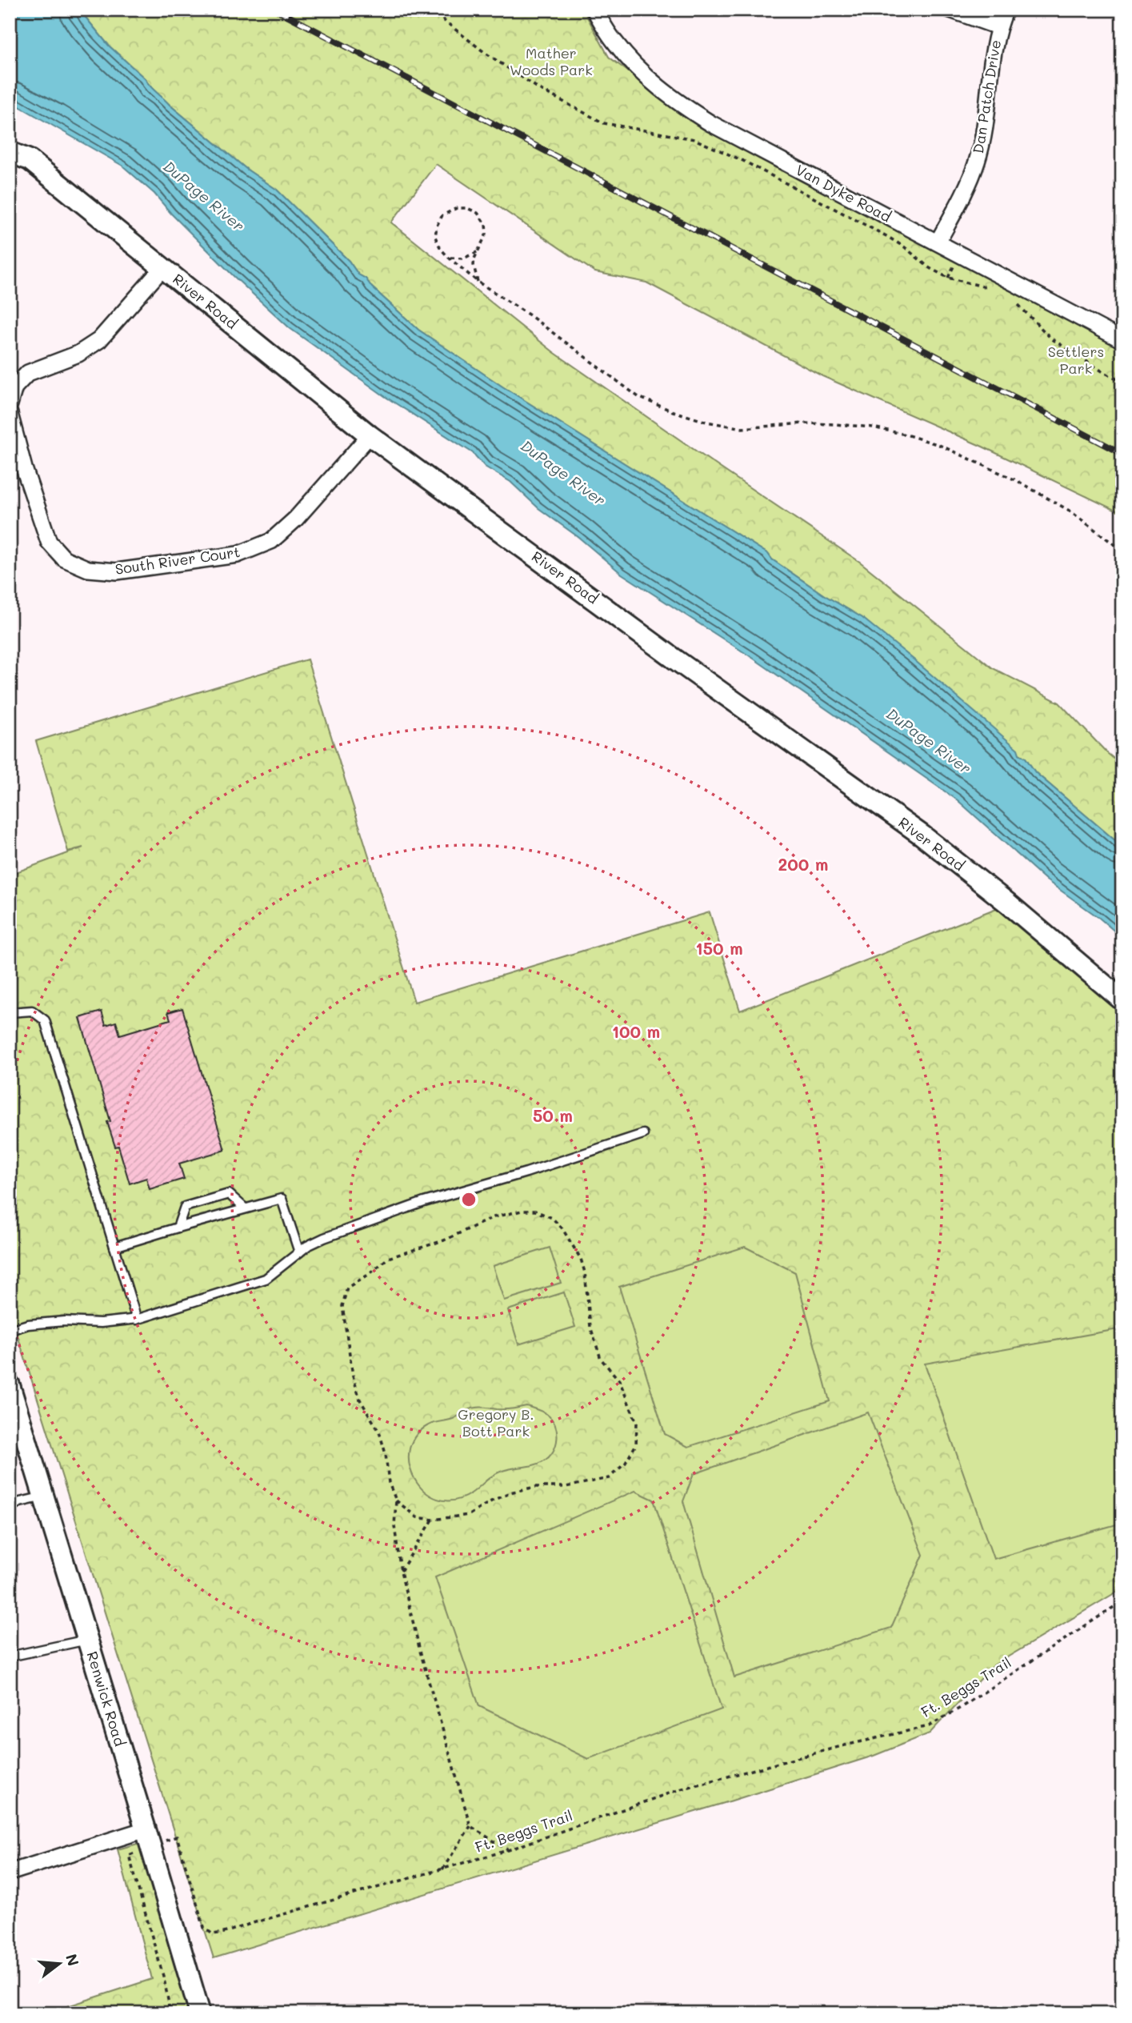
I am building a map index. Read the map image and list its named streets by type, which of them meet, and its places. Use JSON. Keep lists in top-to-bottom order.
{
  "streets": {
    "street": [
      "Dan Patch Drive",
      "Van Dyke Road",
      "River Road",
      "South River Court",
      "Renwick Road"
    ],
    "path": ["Ft. Beggs Trail"]
  },
  "crossings": [
    ["Dan Patch Drive", "Van Dyke Road"],
    ["River Road", "South River Court"],
    ["Ft. Beggs Trail", "Renwick Road"]
  ],
  "water": ["DuPage River"],
  "parks": ["Mather Woods Park", "Settlers Park", "Gregory B. Bott Park"],
  "north": "right",
  "rings": [
    "200 m",
    "150 m",
    "100 m",
    "50 m"
  ]
}
